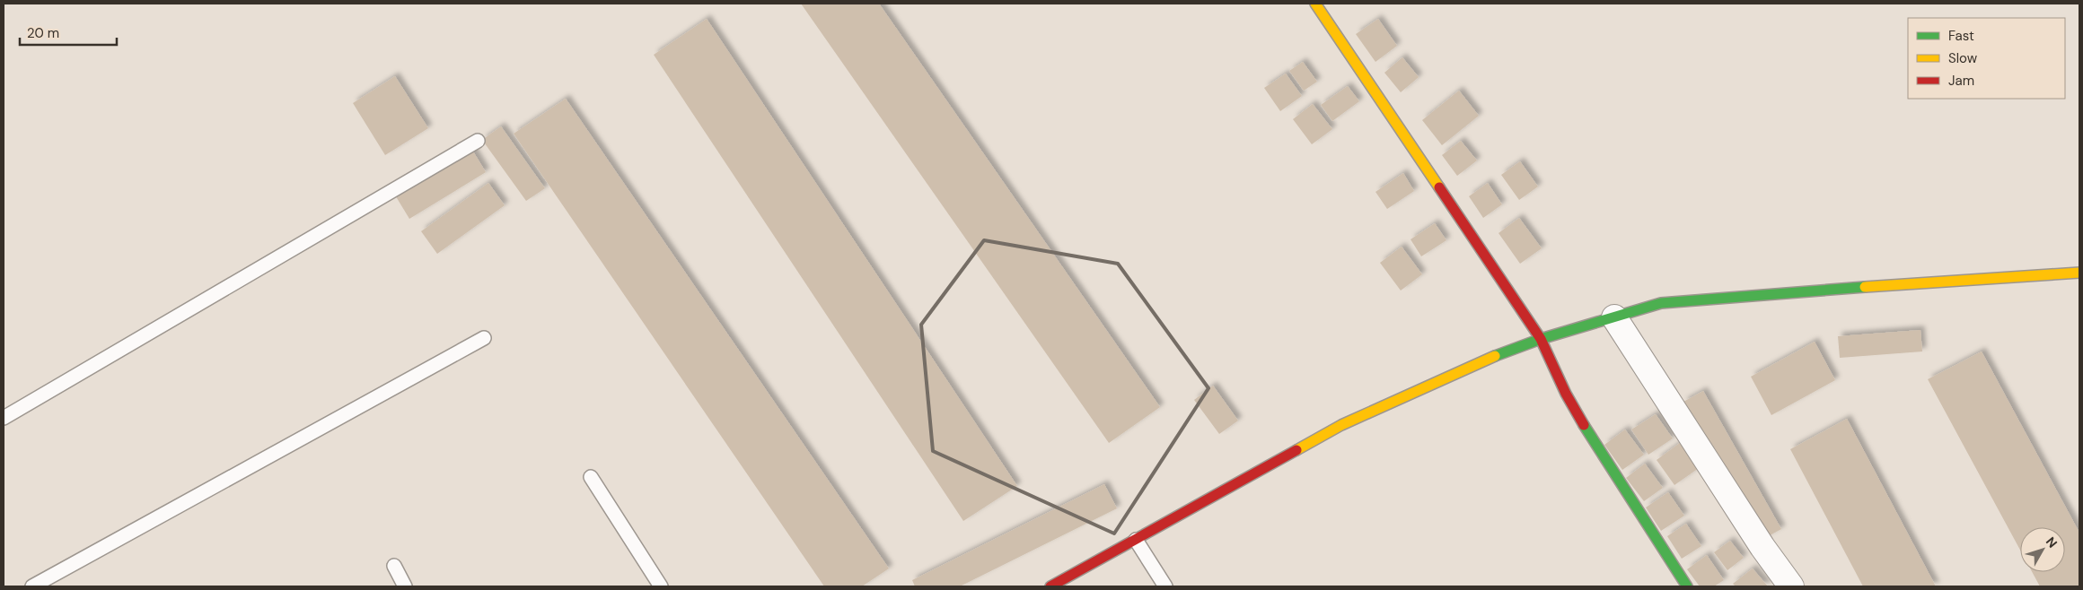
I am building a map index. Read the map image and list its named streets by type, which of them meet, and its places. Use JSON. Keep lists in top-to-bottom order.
{
  "legend": ["Fast", "Slow", "Jam"],
  "scale_bar": "20 m",
  "north": "top right"
}
